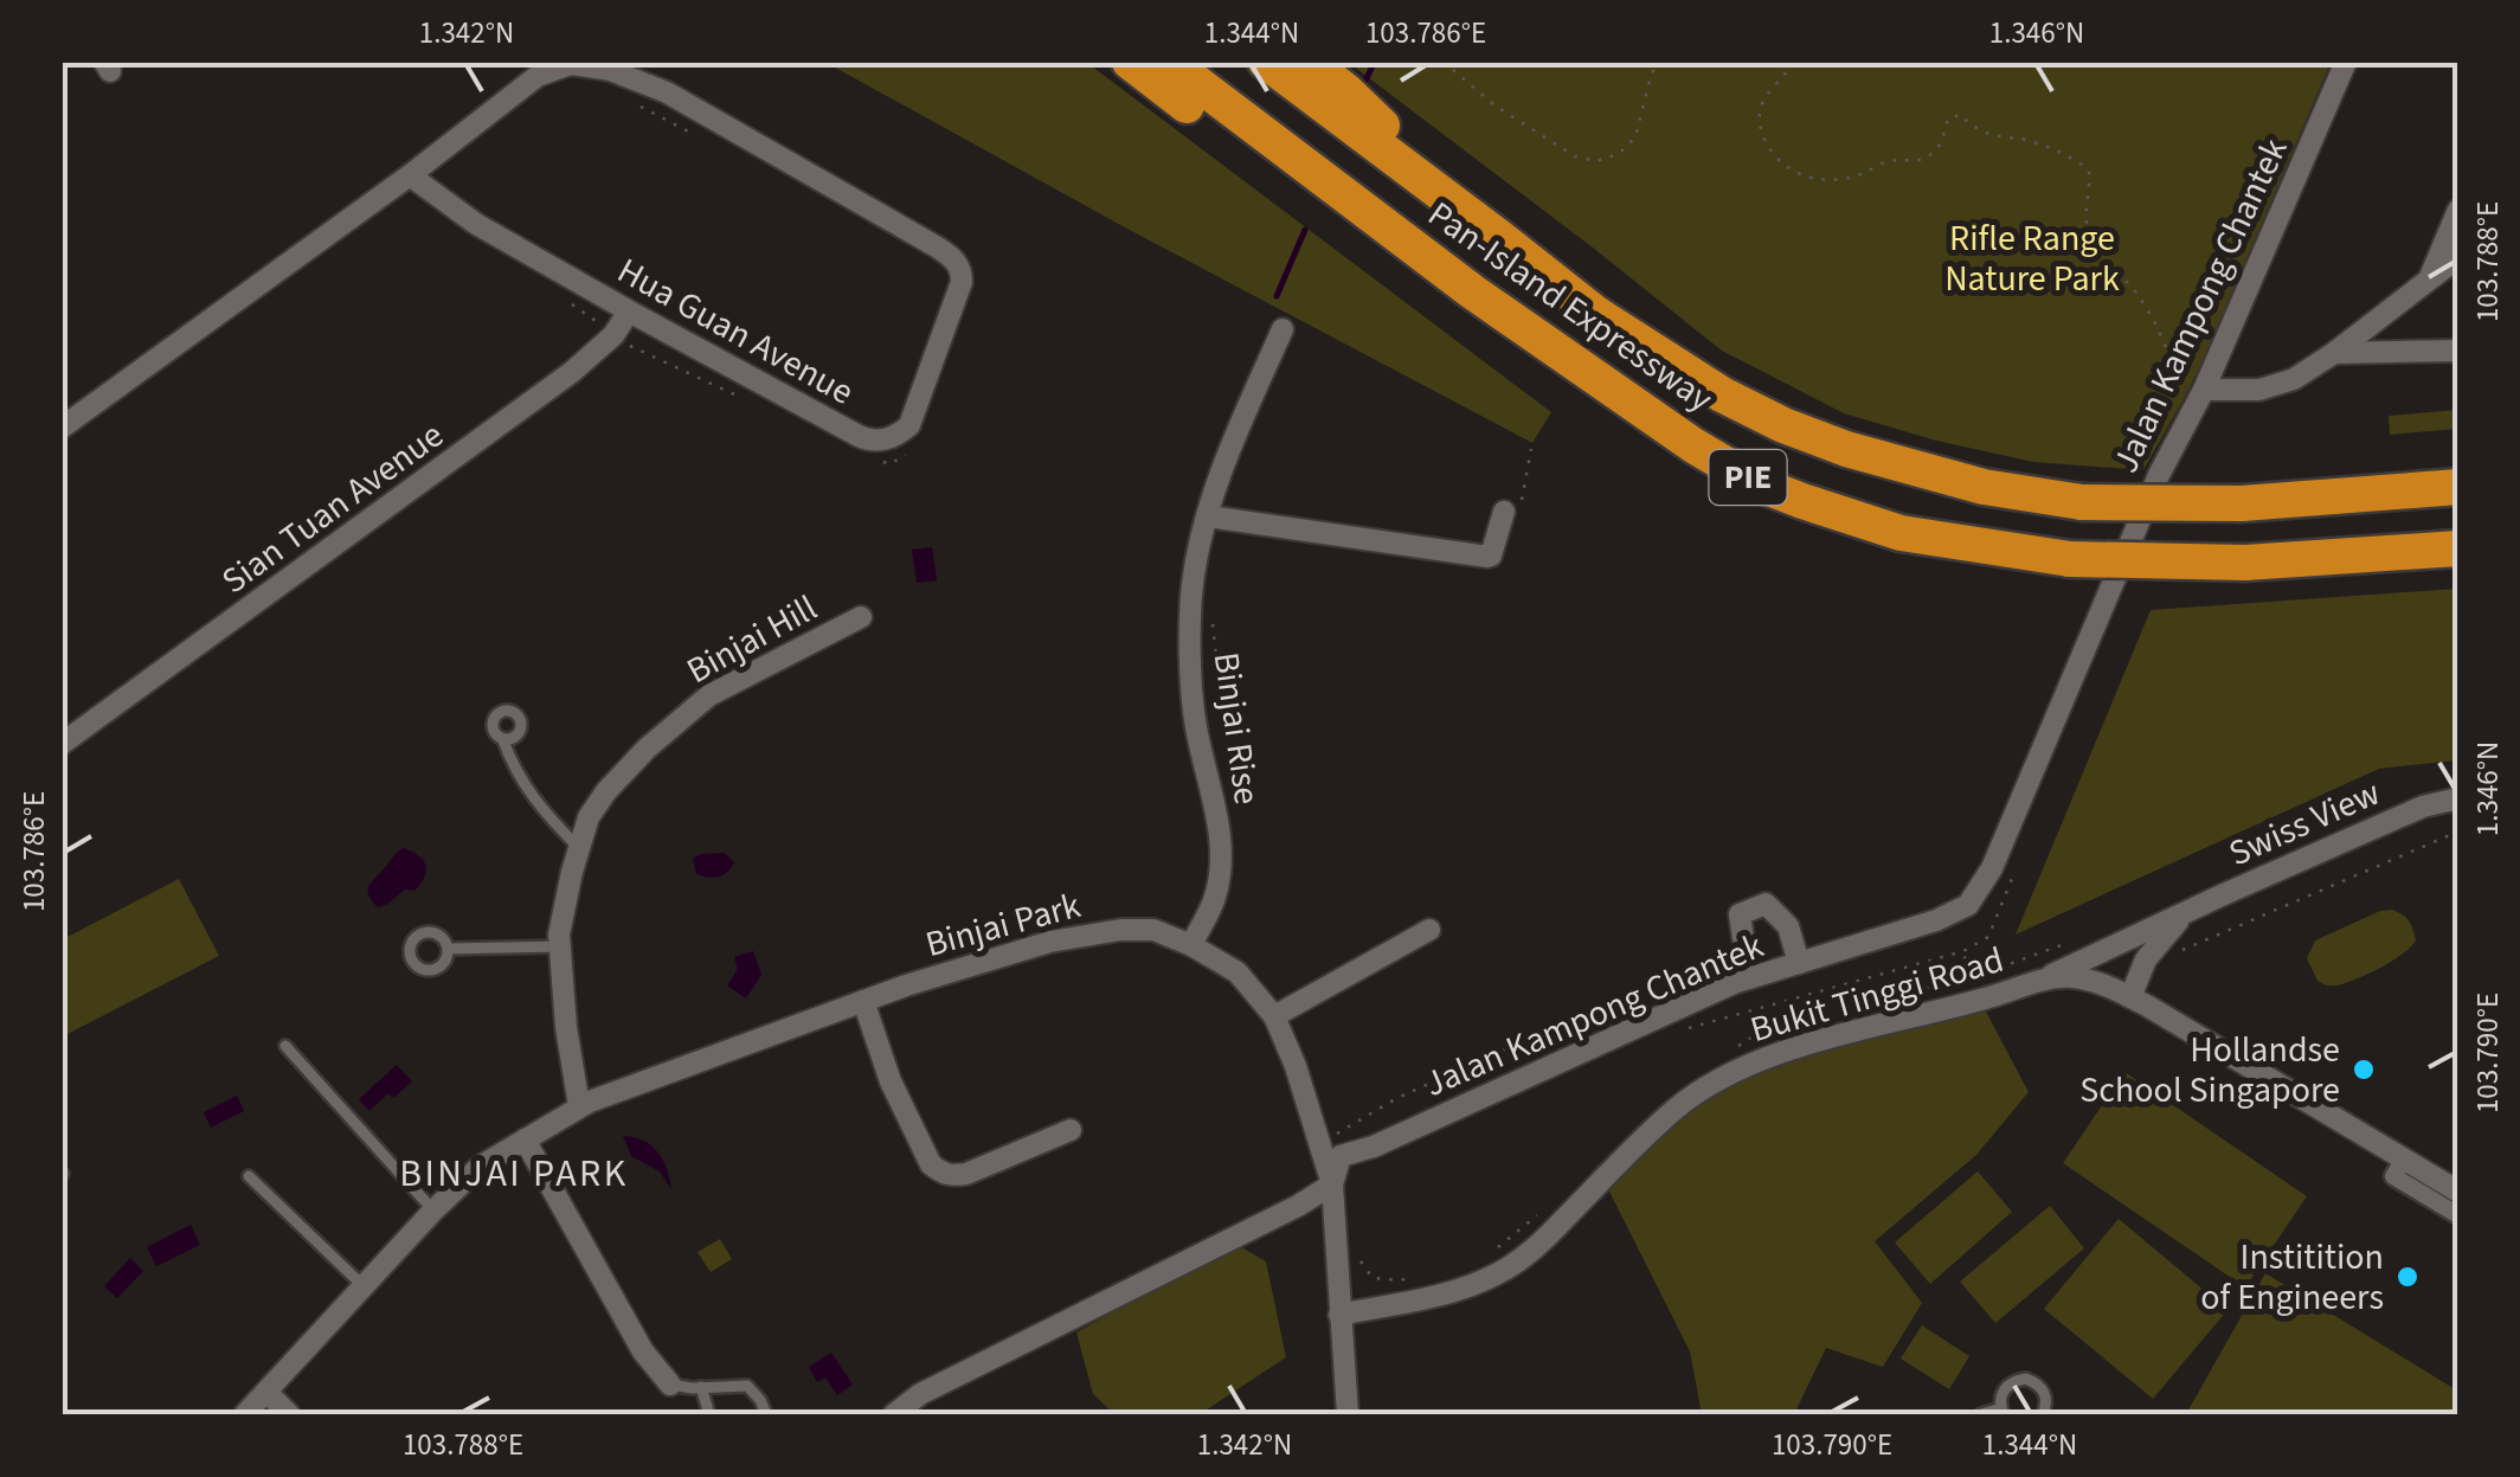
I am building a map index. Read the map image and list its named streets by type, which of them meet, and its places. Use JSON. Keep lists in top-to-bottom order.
{
  "streets": {
    "highway": ["Pan-Island Expressway", "PIE"],
    "street": [
      "Jalan Kampong Chantek",
      "Hua Guan Avenue",
      "Sian Tuan Avenue",
      "Binjai Hill",
      "Binjai Rise",
      "Swiss View",
      "Binjai Park",
      "Bukit Tinggi Road"
    ]
  },
  "crossings": [
    ["Jalan Kampong Chantek", "Binjai Park"],
    ["Hua Guan Avenue", "Sian Tuan Avenue"],
    ["Binjai Hill", "Binjai Park"],
    ["Binjai Rise", "Binjai Park"],
    ["Swiss View", "Bukit Tinggi Road"],
    ["Binjai Park", "Bukit Tinggi Road"]
  ],
  "districts": ["BINJAI PARK"],
  "parks": ["Rifle Range Nature Park"],
  "places": ["Hollandse School Singapore", "Institition of Engineers"],
  "coordinates": [
    "1.342°N",
    "1.344°N",
    "103.786°E",
    "1.346°N",
    "103.788°E",
    "103.790°E"
  ]
}
